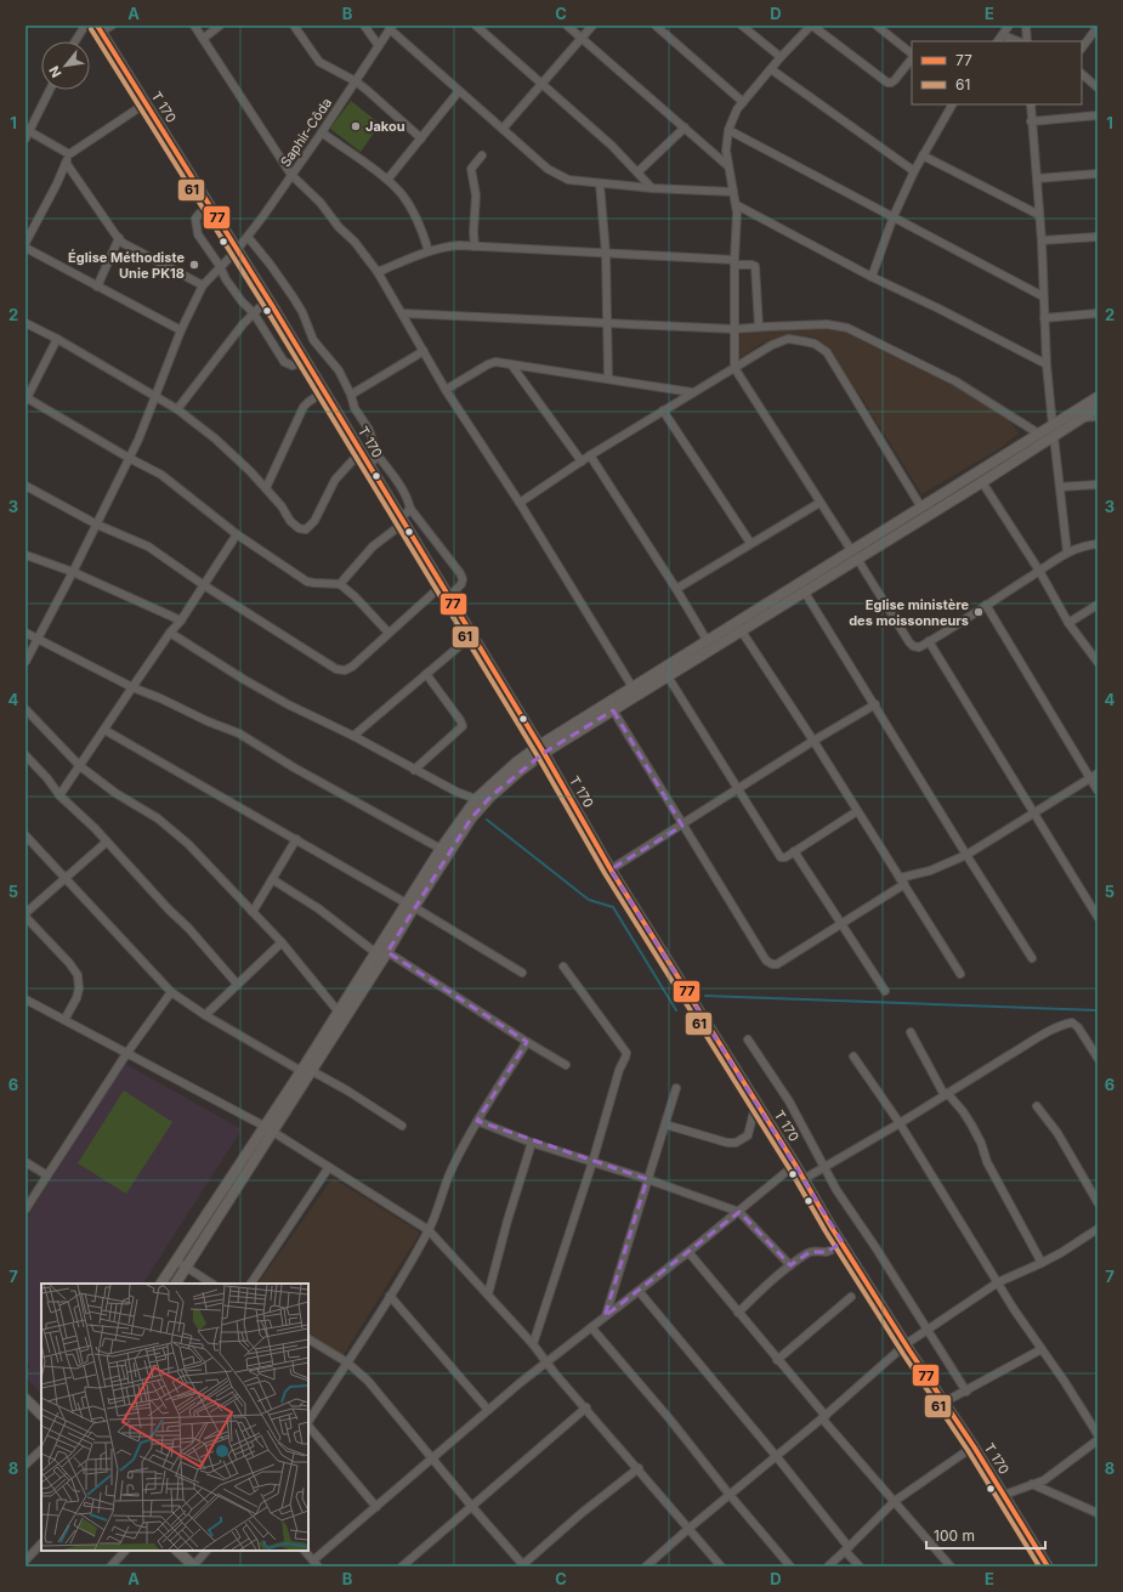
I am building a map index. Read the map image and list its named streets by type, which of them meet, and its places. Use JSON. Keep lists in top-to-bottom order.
{
  "streets": {
    "street": ["T 170", "Saphir-Côda"]
  },
  "crossings": [
    ["T 170", "Saphir-Côda"]
  ],
  "places": ["Jakou", "Église Méthodiste Unie PK18", "Eglise ministère des moissonneurs"],
  "lines": ["transit line 77", "transit line 61"],
  "legend": ["77", "61"],
  "scale_bar": "100 m",
  "north": "bottom left",
  "grid": {
    "columns": [
      "A",
      "B",
      "C",
      "D",
      "E"
    ],
    "rows": [
      "1",
      "2",
      "3",
      "4",
      "5",
      "6",
      "7",
      "8"
    ]
  }
}
